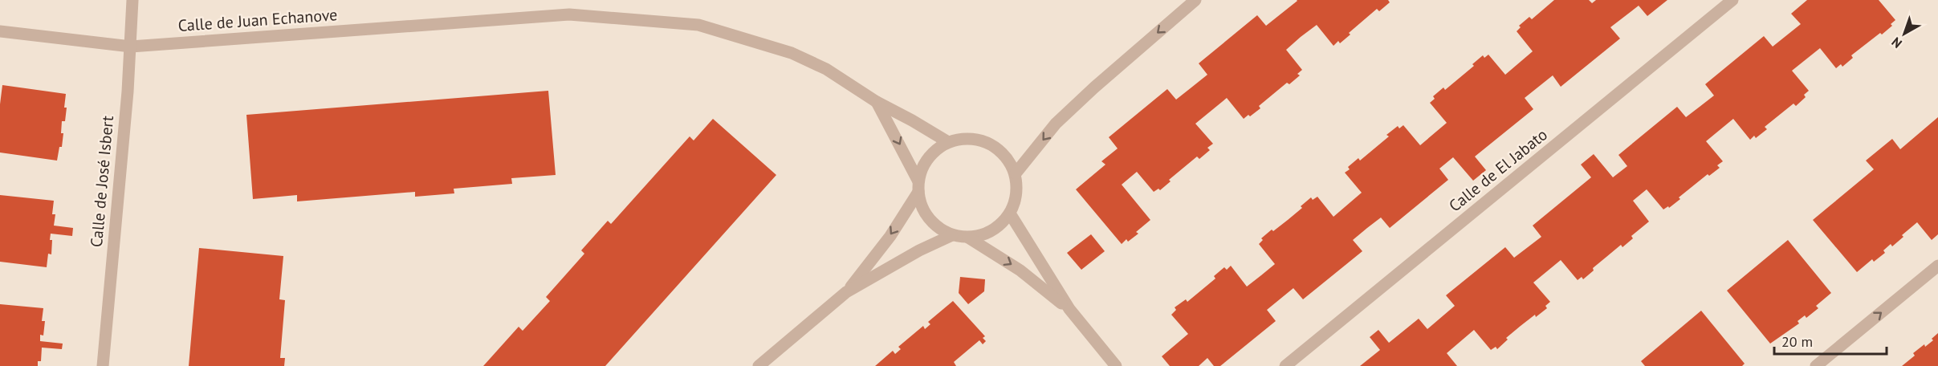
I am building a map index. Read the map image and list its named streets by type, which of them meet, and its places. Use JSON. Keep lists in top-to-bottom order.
{
  "streets": {
    "street": ["Calle de Juan Echanove", "Calle de El Jabato", "Calle de José Isbert"]
  },
  "crossings": [
    ["Calle de Juan Echanove", "Calle de José Isbert"]
  ],
  "scale_bar": "20 m",
  "north": "bottom left"
}
